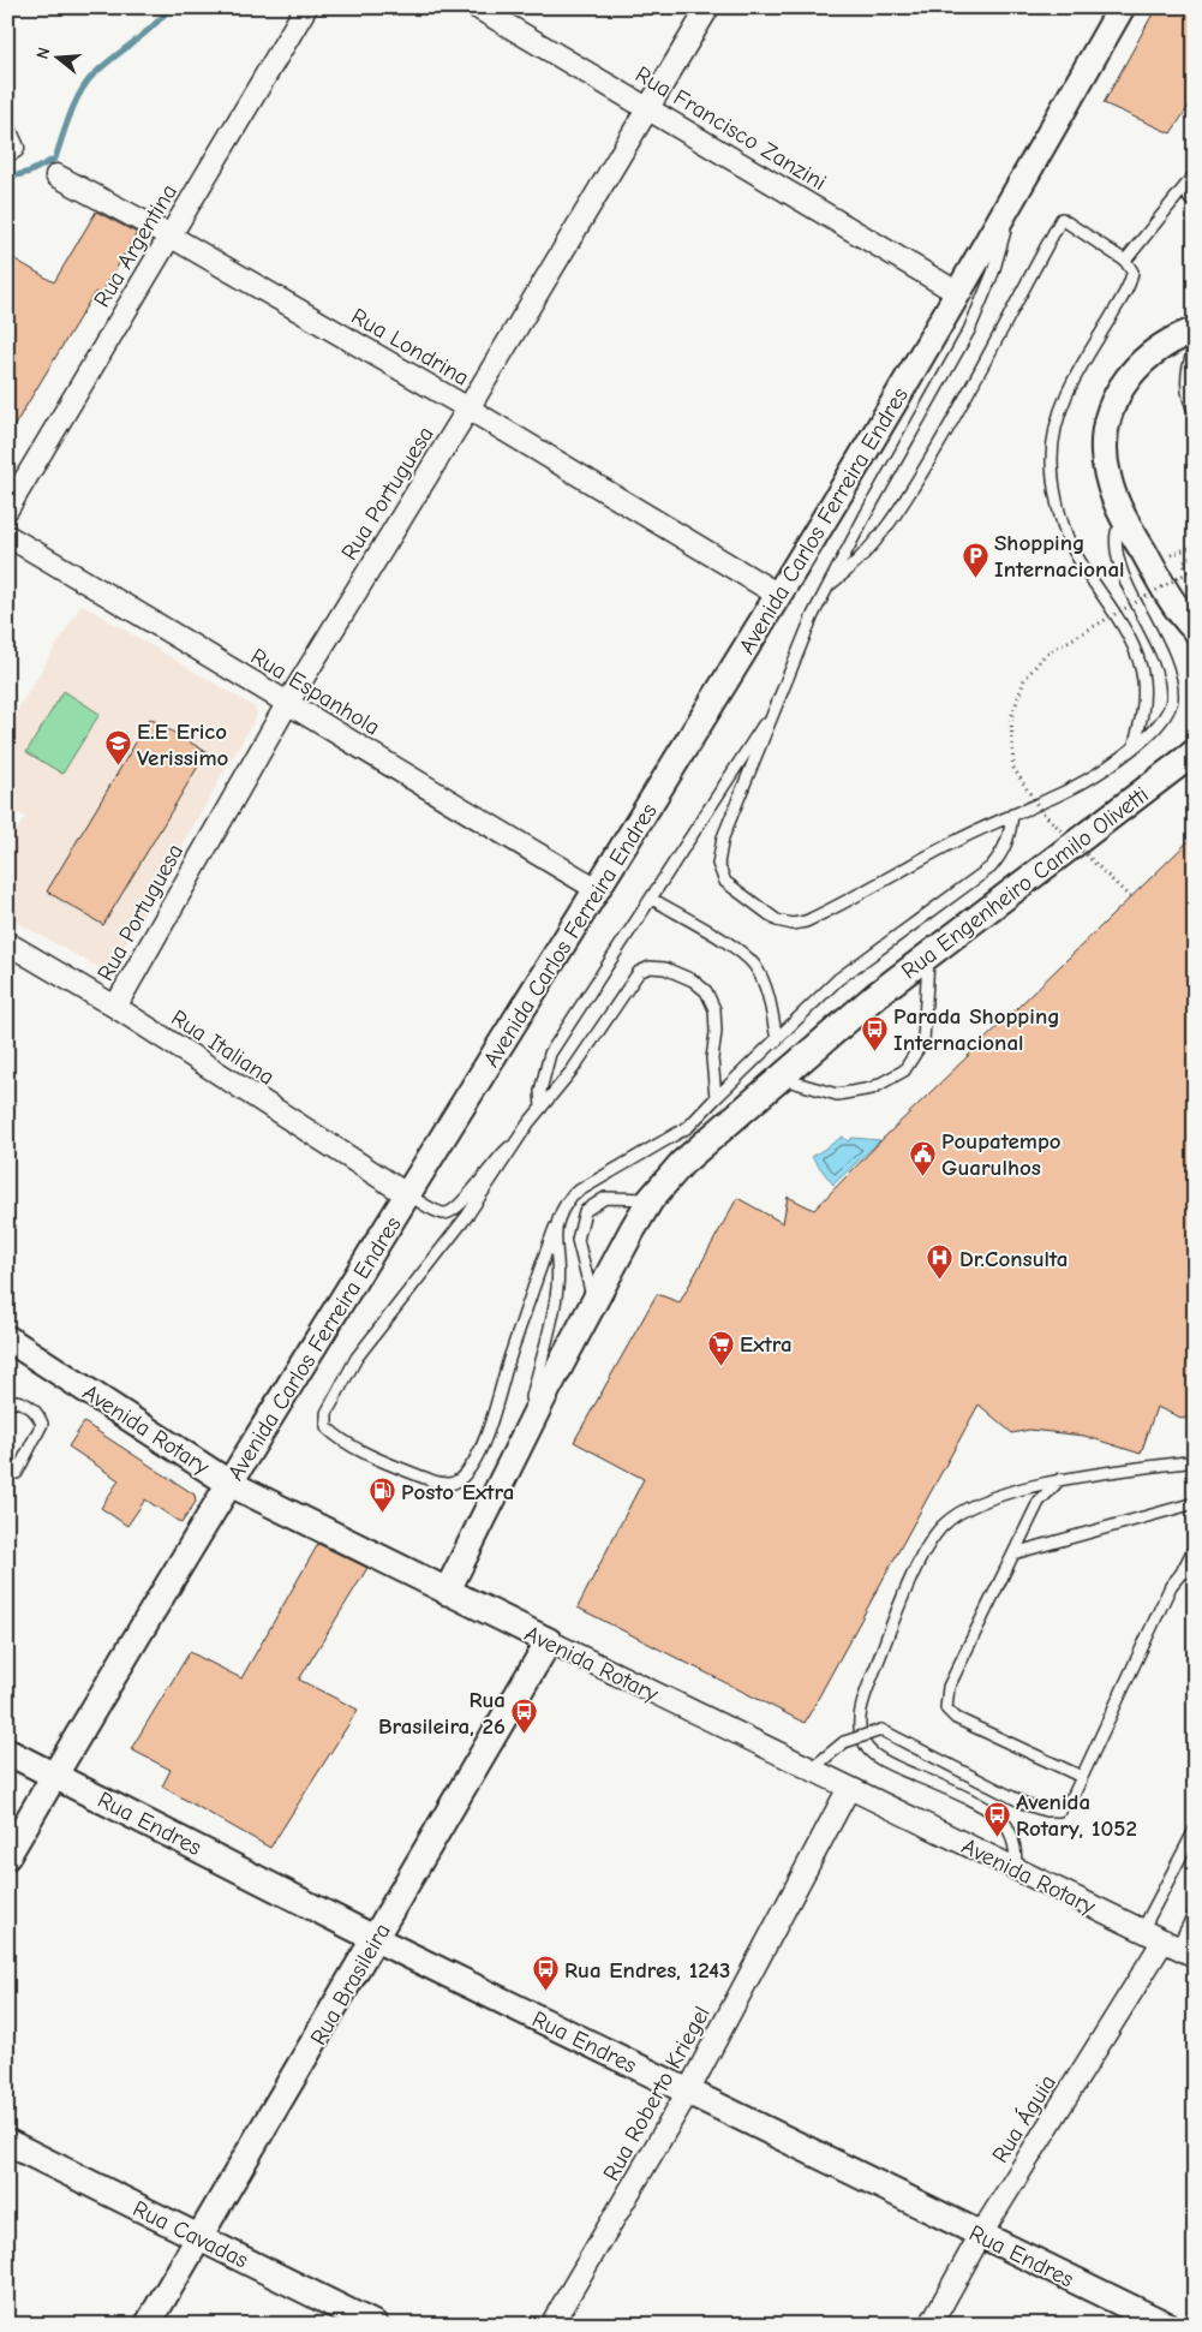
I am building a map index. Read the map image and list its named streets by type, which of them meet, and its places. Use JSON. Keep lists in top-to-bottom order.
{
  "streets": {
    "street": [
      "Rua Francisco Zanzini",
      "Rua Argentina",
      "Rua Londrina",
      "Rua Portuguesa",
      "Avenida Carlos Ferreira Endres",
      "Rua Espanhola",
      "Rua Engenheiro Camilo Olivetti",
      "Rua Italiana",
      "Avenida Rotary",
      "Rua Endres",
      "Rua Brasileira",
      "Rua Roberto Kriegel",
      "Rua Águia",
      "Rua Cavadas"
    ]
  },
  "crossings": [
    ["Rua Francisco Zanzini", "Rua Portuguesa"],
    ["Rua Francisco Zanzini", "Avenida Carlos Ferreira Endres"],
    ["Rua Argentina", "Rua Londrina"],
    ["Rua Londrina", "Rua Portuguesa"],
    ["Rua Londrina", "Avenida Carlos Ferreira Endres"],
    ["Rua Portuguesa", "Rua Espanhola"],
    ["Rua Portuguesa", "Rua Italiana"],
    ["Avenida Carlos Ferreira Endres", "Rua Espanhola"],
    ["Avenida Carlos Ferreira Endres", "Rua Italiana"],
    ["Avenida Carlos Ferreira Endres", "Avenida Rotary"],
    ["Avenida Carlos Ferreira Endres", "Rua Endres"],
    ["Rua Engenheiro Camilo Olivetti", "Avenida Rotary"],
    ["Avenida Rotary", "Rua Brasileira"],
    ["Avenida Rotary", "Rua Roberto Kriegel"],
    ["Avenida Rotary", "Rua Águia"],
    ["Rua Endres", "Rua Brasileira"],
    ["Rua Endres", "Rua Roberto Kriegel"],
    ["Rua Endres", "Rua Águia"],
    ["Rua Brasileira", "Rua Cavadas"]
  ],
  "places": {
    "parking": ["Shopping Internacional"],
    "school or university": ["E.E Erico Verissimo"],
    "bus stop": [
      "Parada Shopping Internacional",
      "Rua Brasileira, 26",
      "Avenida Rotary, 1052",
      "Rua Endres, 1243"
    ],
    "public building": ["Poupatempo Guarulhos"],
    "hospital": ["Dr.Consulta"],
    "supermarket": ["Extra"],
    "fuel station": ["Posto Extra"]
  },
  "north": "left"
}
